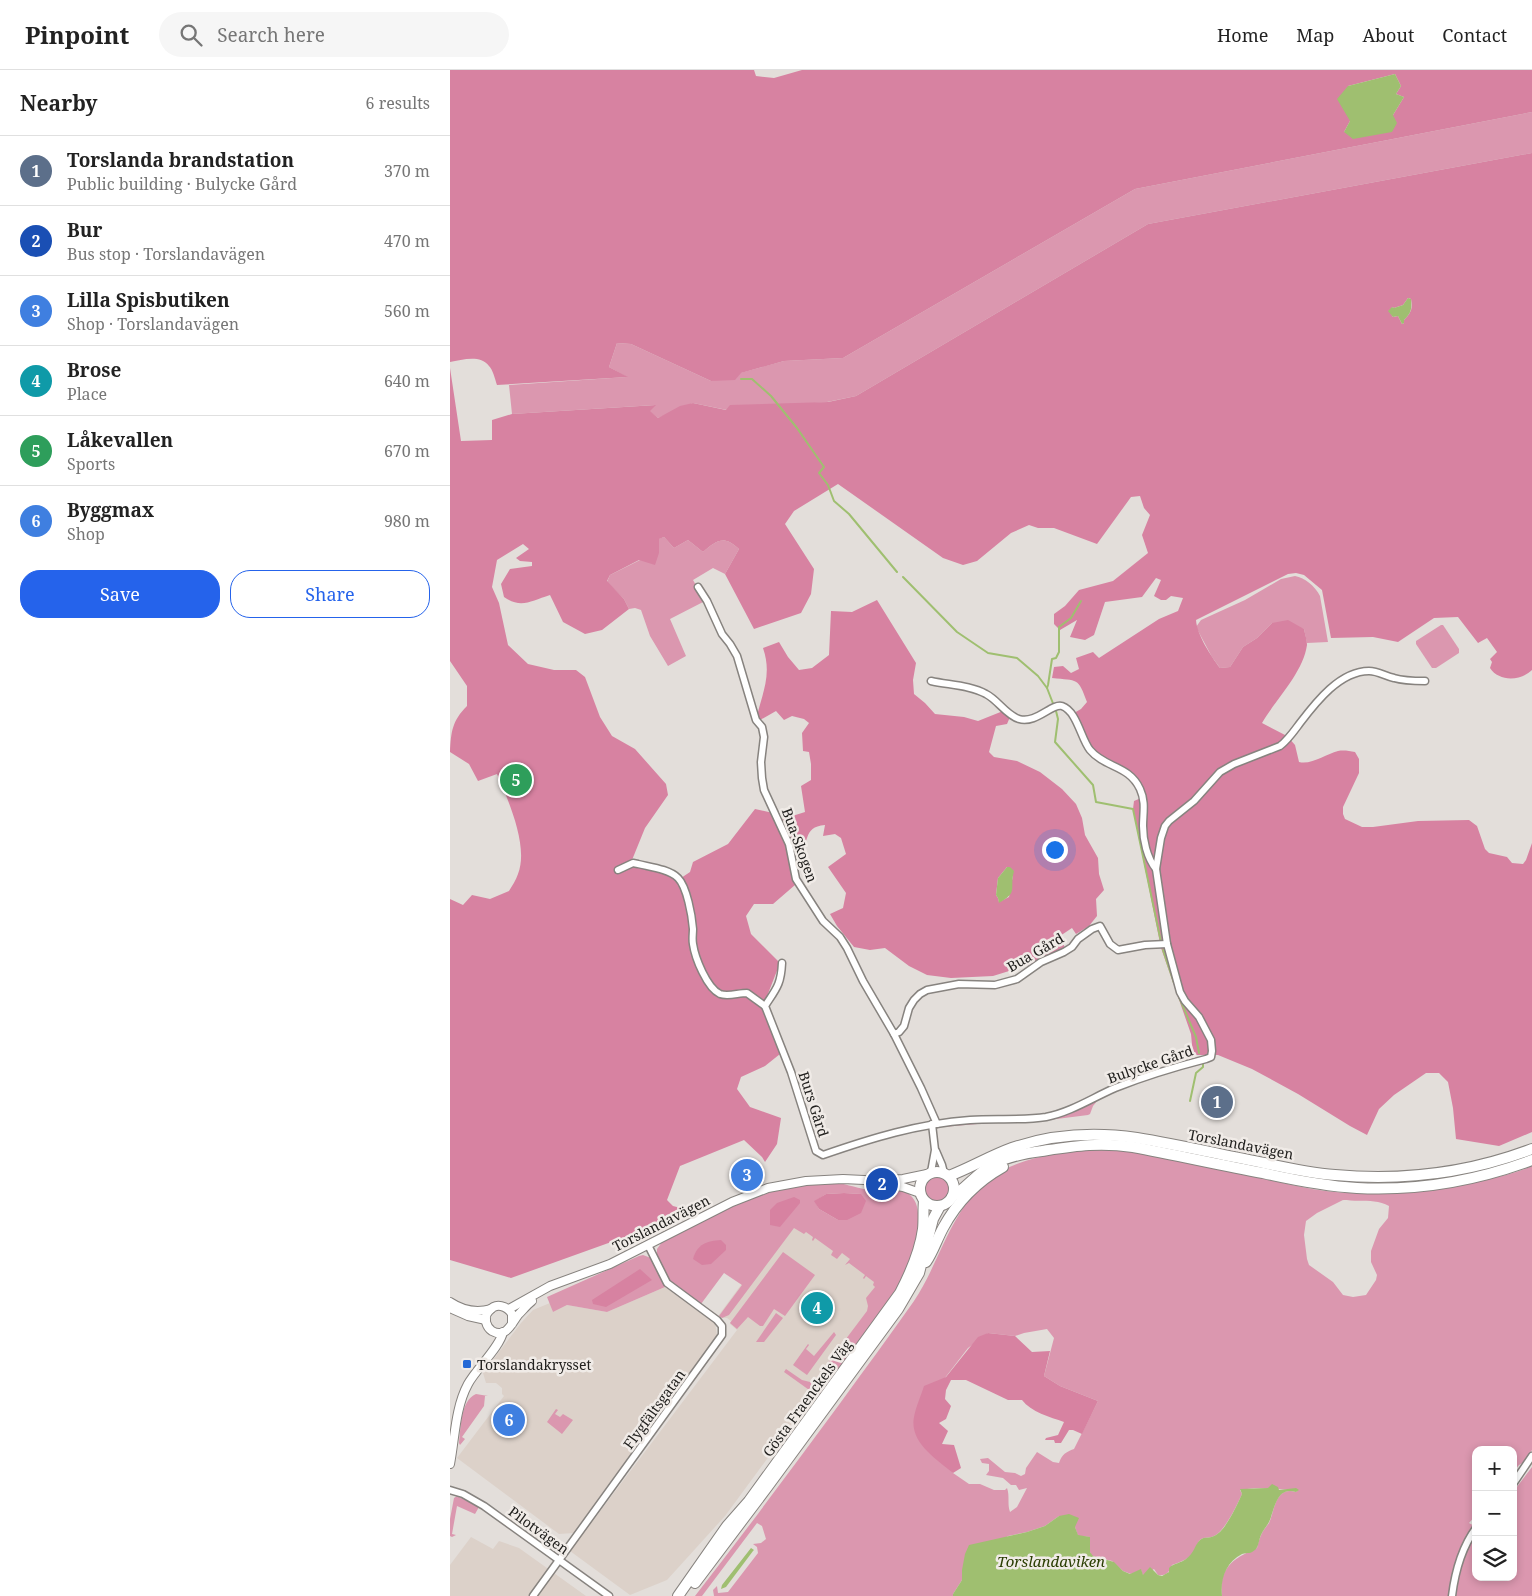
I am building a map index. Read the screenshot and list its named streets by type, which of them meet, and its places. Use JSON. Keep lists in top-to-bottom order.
{
  "streets": {
    "main road": ["Torslandavägen", "Gösta Fraenckels Väg"],
    "street": [
      "Bua-Skogen",
      "Bua Gård",
      "Bulycke Gård",
      "Burs Gård",
      "Flygfältsgatan",
      "Pilotvägen"
    ]
  },
  "crossings": [
    ["Bua-Skogen", "Bua Gård"],
    ["Bua-Skogen", "Bulycke Gård"],
    ["Bua-Skogen", "Burs Gård"],
    ["Bua Gård", "Bulycke Gård"],
    ["Bulycke Gård", "Burs Gård"],
    ["Torslandavägen", "Gösta Fraenckels Väg"],
    ["Torslandavägen", "Flygfältsgatan"],
    ["Flygfältsgatan", "Pilotvägen"]
  ],
  "water": ["Torslandaviken"],
  "places": {
    "transit": ["Torslandakrysset"]
  },
  "page": {
    "header": "Pinpoint",
    "search": "Search here",
    "nav": [
      "Home",
      "Map",
      "About",
      "Contact"
    ],
    "heading": ["Nearby", "6 results"],
    "list": [
      {
        "mark": "1",
        "name": "Torslanda brandstation",
        "note": "Public building · Bulycke Gård",
        "value": "370 m"
      },
      {
        "mark": "2",
        "name": "Bur",
        "note": "Bus stop · Torslandavägen",
        "value": "470 m"
      },
      {
        "mark": "3",
        "name": "Lilla Spisbutiken",
        "note": "Shop · Torslandavägen",
        "value": "560 m"
      },
      {
        "mark": "4",
        "name": "Brose",
        "note": "Place",
        "value": "640 m"
      },
      {
        "mark": "5",
        "name": "Låkevallen",
        "note": "Sports",
        "value": "670 m"
      },
      {
        "mark": "6",
        "name": "Byggmax",
        "note": "Shop",
        "value": "980 m"
      }
    ],
    "buttons": ["Save", "Share"],
    "pins": [
      "5",
      "1",
      "3",
      "2",
      "4",
      "6"
    ],
    "map_buttons": ["+", "−"]
  }
}
